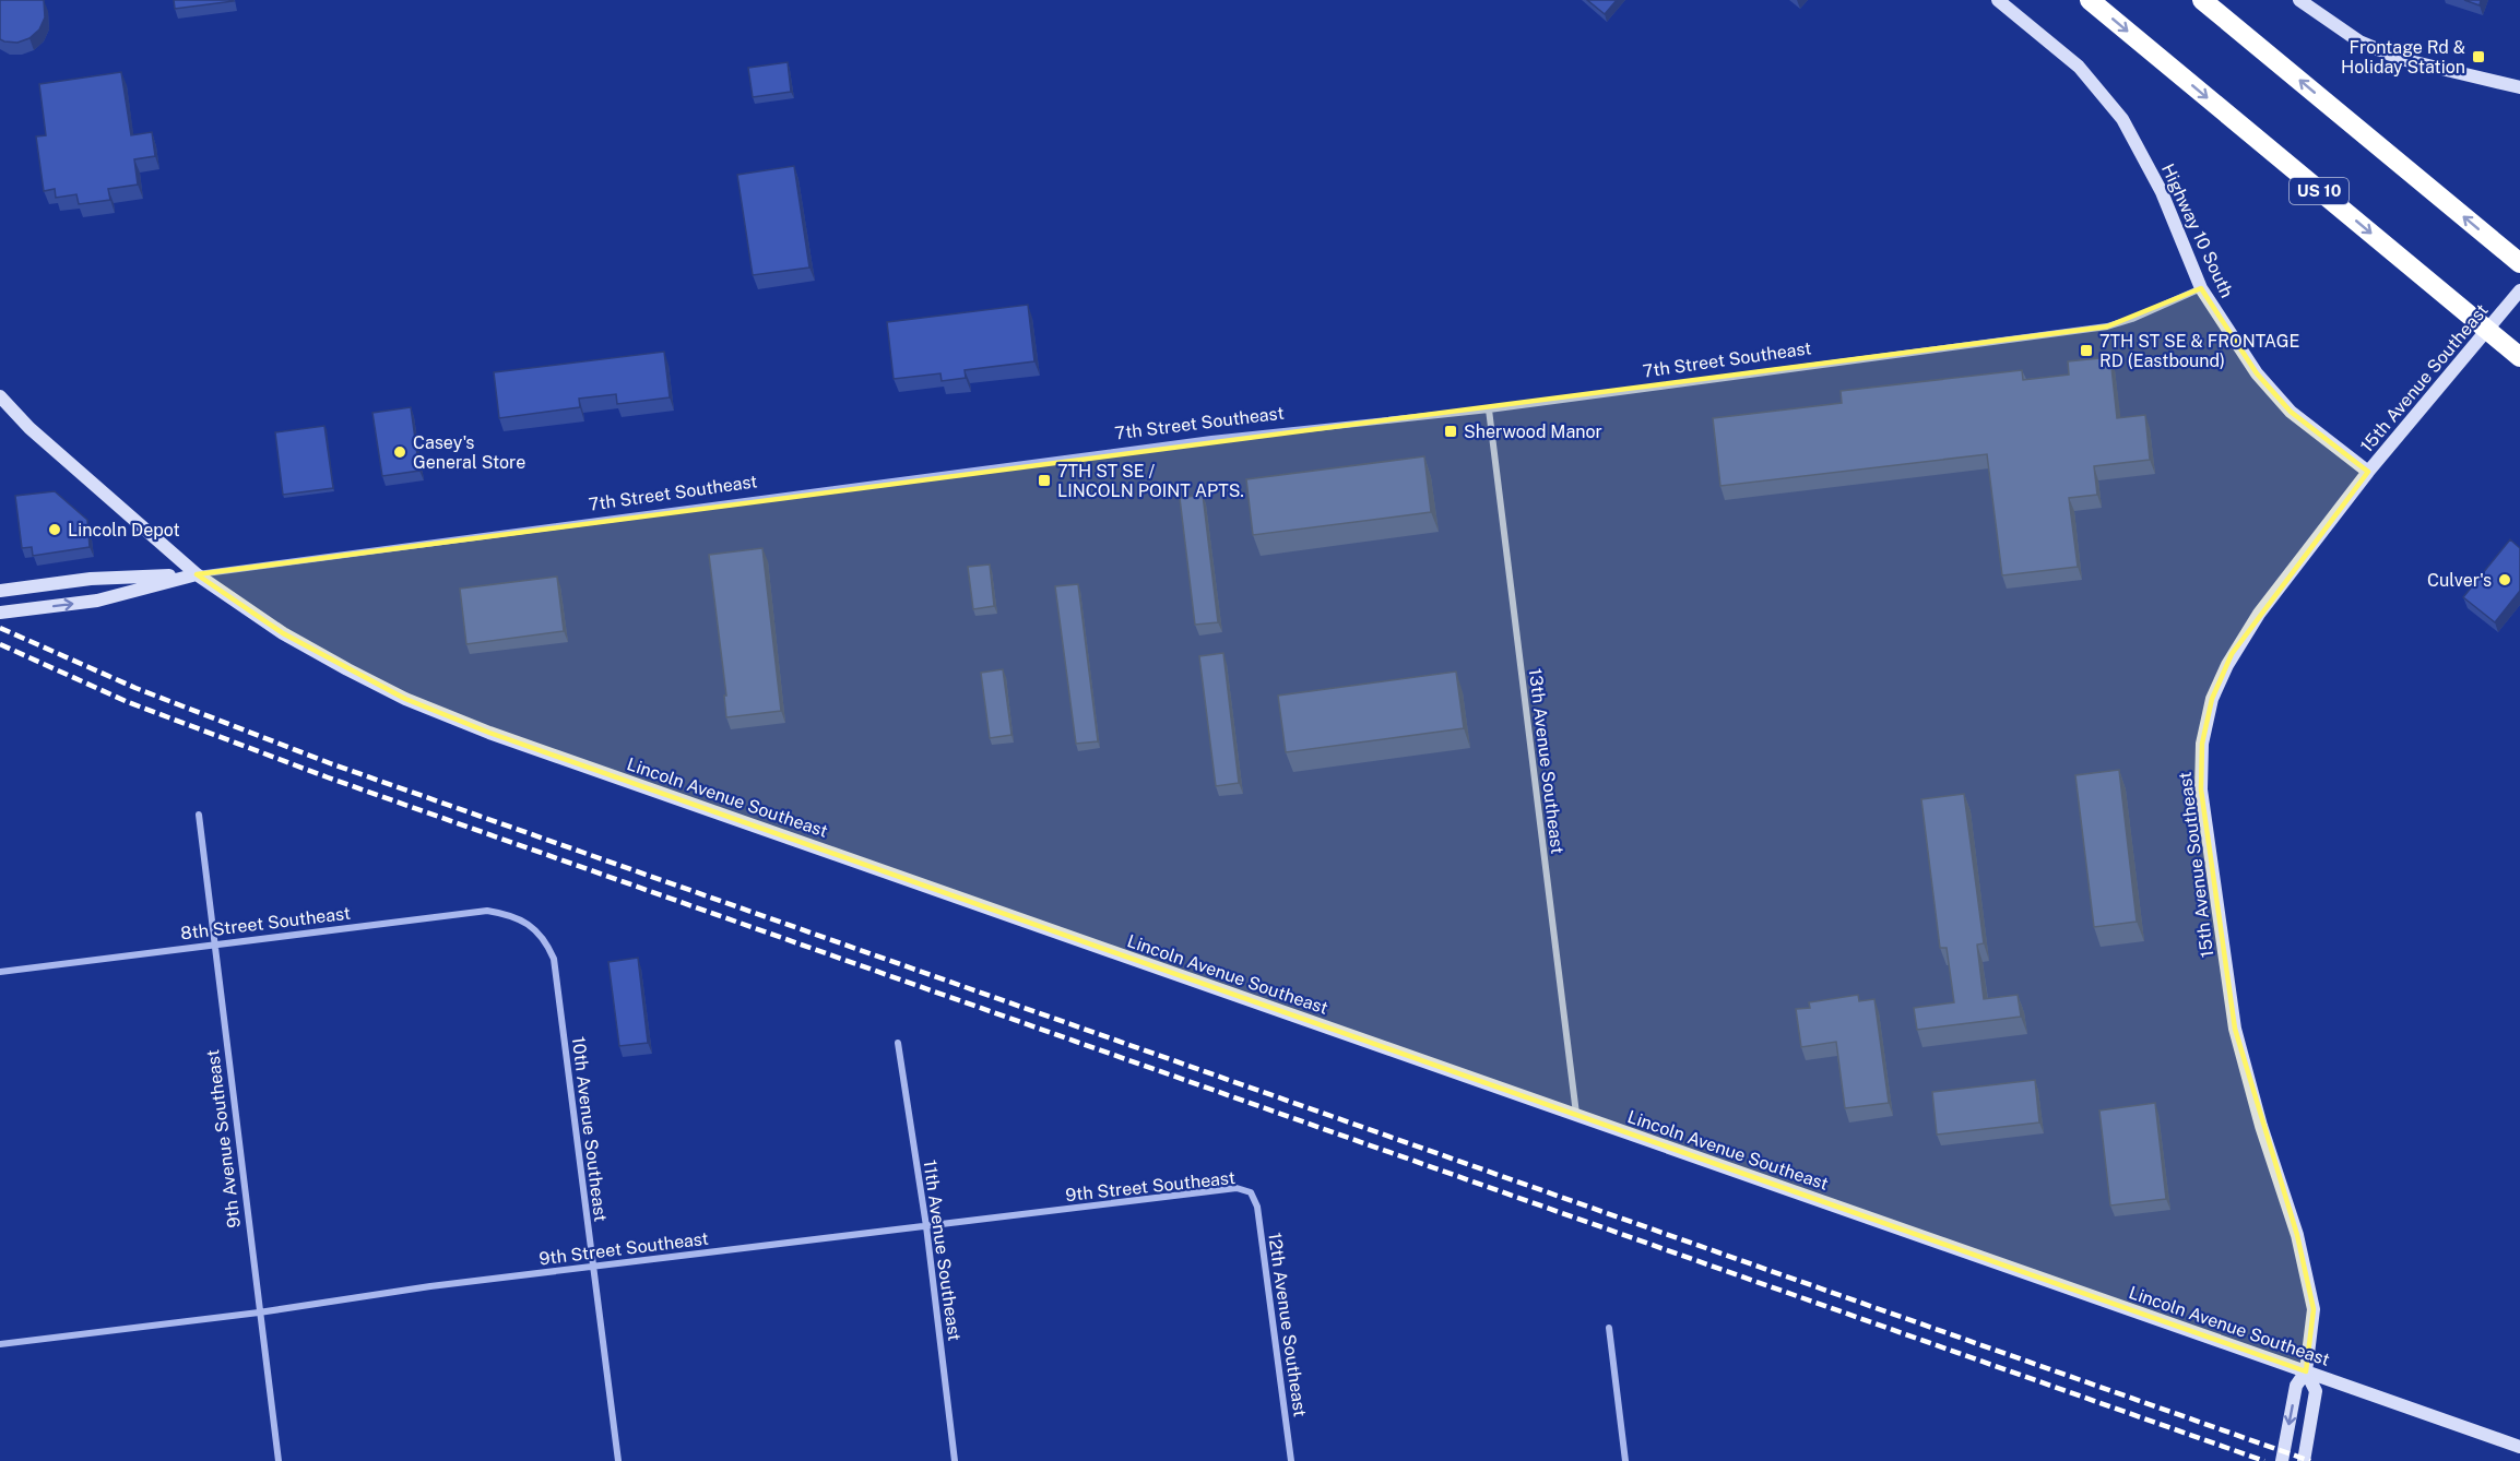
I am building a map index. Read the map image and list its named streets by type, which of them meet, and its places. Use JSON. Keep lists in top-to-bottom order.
{
  "streets": {
    "highway": ["US 10"],
    "street": [
      "Highway 10 South",
      "7th Street Southeast",
      "15th Avenue Southeast",
      "13th Avenue Southeast",
      "Lincoln Avenue Southeast",
      "8th Street Southeast",
      "10th Avenue Southeast",
      "9th Avenue Southeast",
      "9th Street Southeast",
      "11th Avenue Southeast",
      "12th Avenue Southeast"
    ]
  },
  "crossings": [
    ["US 10", "15th Avenue Southeast"],
    ["Highway 10 South", "7th Street Southeast"],
    ["Highway 10 South", "15th Avenue Southeast"],
    ["7th Street Southeast", "13th Avenue Southeast"],
    ["7th Street Southeast", "Lincoln Avenue Southeast"],
    ["15th Avenue Southeast", "Lincoln Avenue Southeast"],
    ["13th Avenue Southeast", "Lincoln Avenue Southeast"],
    ["8th Street Southeast", "10th Avenue Southeast"],
    ["8th Street Southeast", "9th Avenue Southeast"],
    ["10th Avenue Southeast", "9th Street Southeast"],
    ["9th Avenue Southeast", "9th Street Southeast"],
    ["9th Street Southeast", "11th Avenue Southeast"],
    ["9th Street Southeast", "12th Avenue Southeast"]
  ],
  "places": {
    "transit": [
      "Frontage Rd & Holiday Station",
      "7TH ST SE & FRONTAGE RD (Eastbound)",
      "Sherwood Manor",
      "7TH ST SE / LINCOLN POINT APTS."
    ],
    "other": ["Casey's General Store", "Lincoln Depot", "Culver's"]
  }
}
